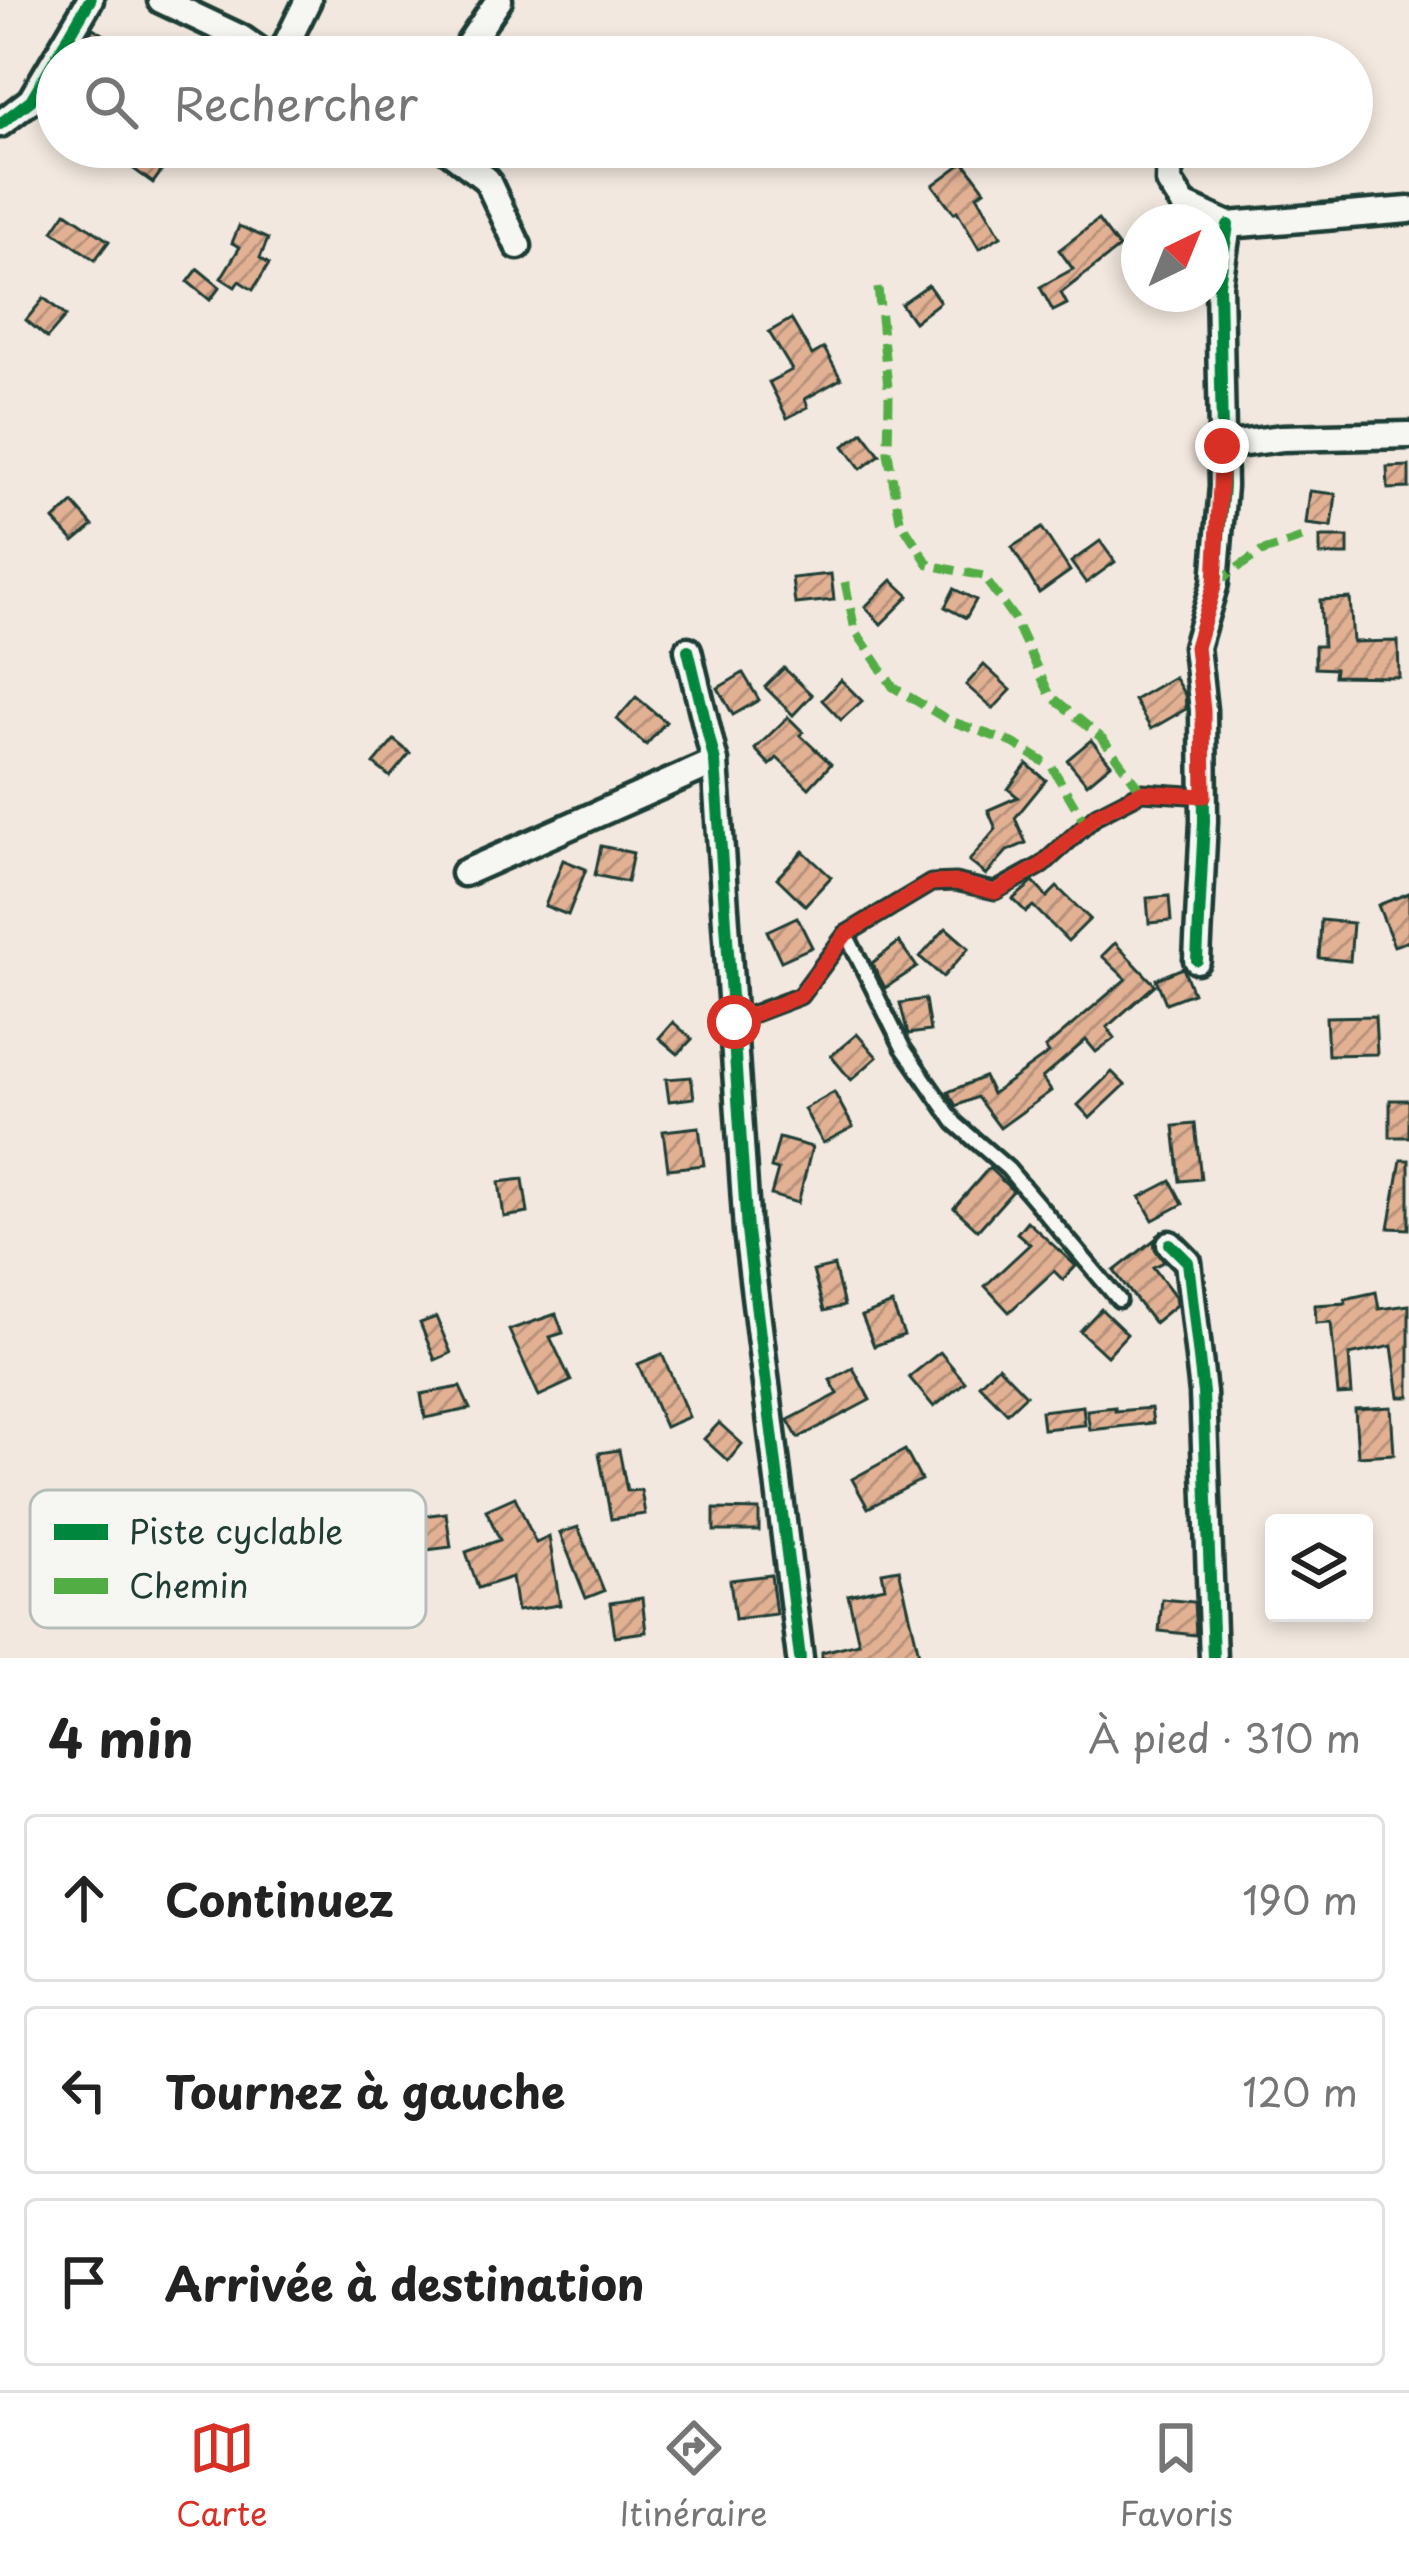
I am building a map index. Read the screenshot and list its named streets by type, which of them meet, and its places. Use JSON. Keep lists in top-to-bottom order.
{
  "legend": ["Piste cyclable", "Chemin"],
  "north": "top right",
  "page": {
    "search": "Rechercher",
    "heading": ["4 min", "À pied · 310 m"],
    "list": [
      ["Continuez", "190 m"],
      ["Tournez à gauche", "120 m"],
      "Arrivée à destination"
    ],
    "nav": ["Carte", "Itinéraire", "Favoris"]
  }
}
